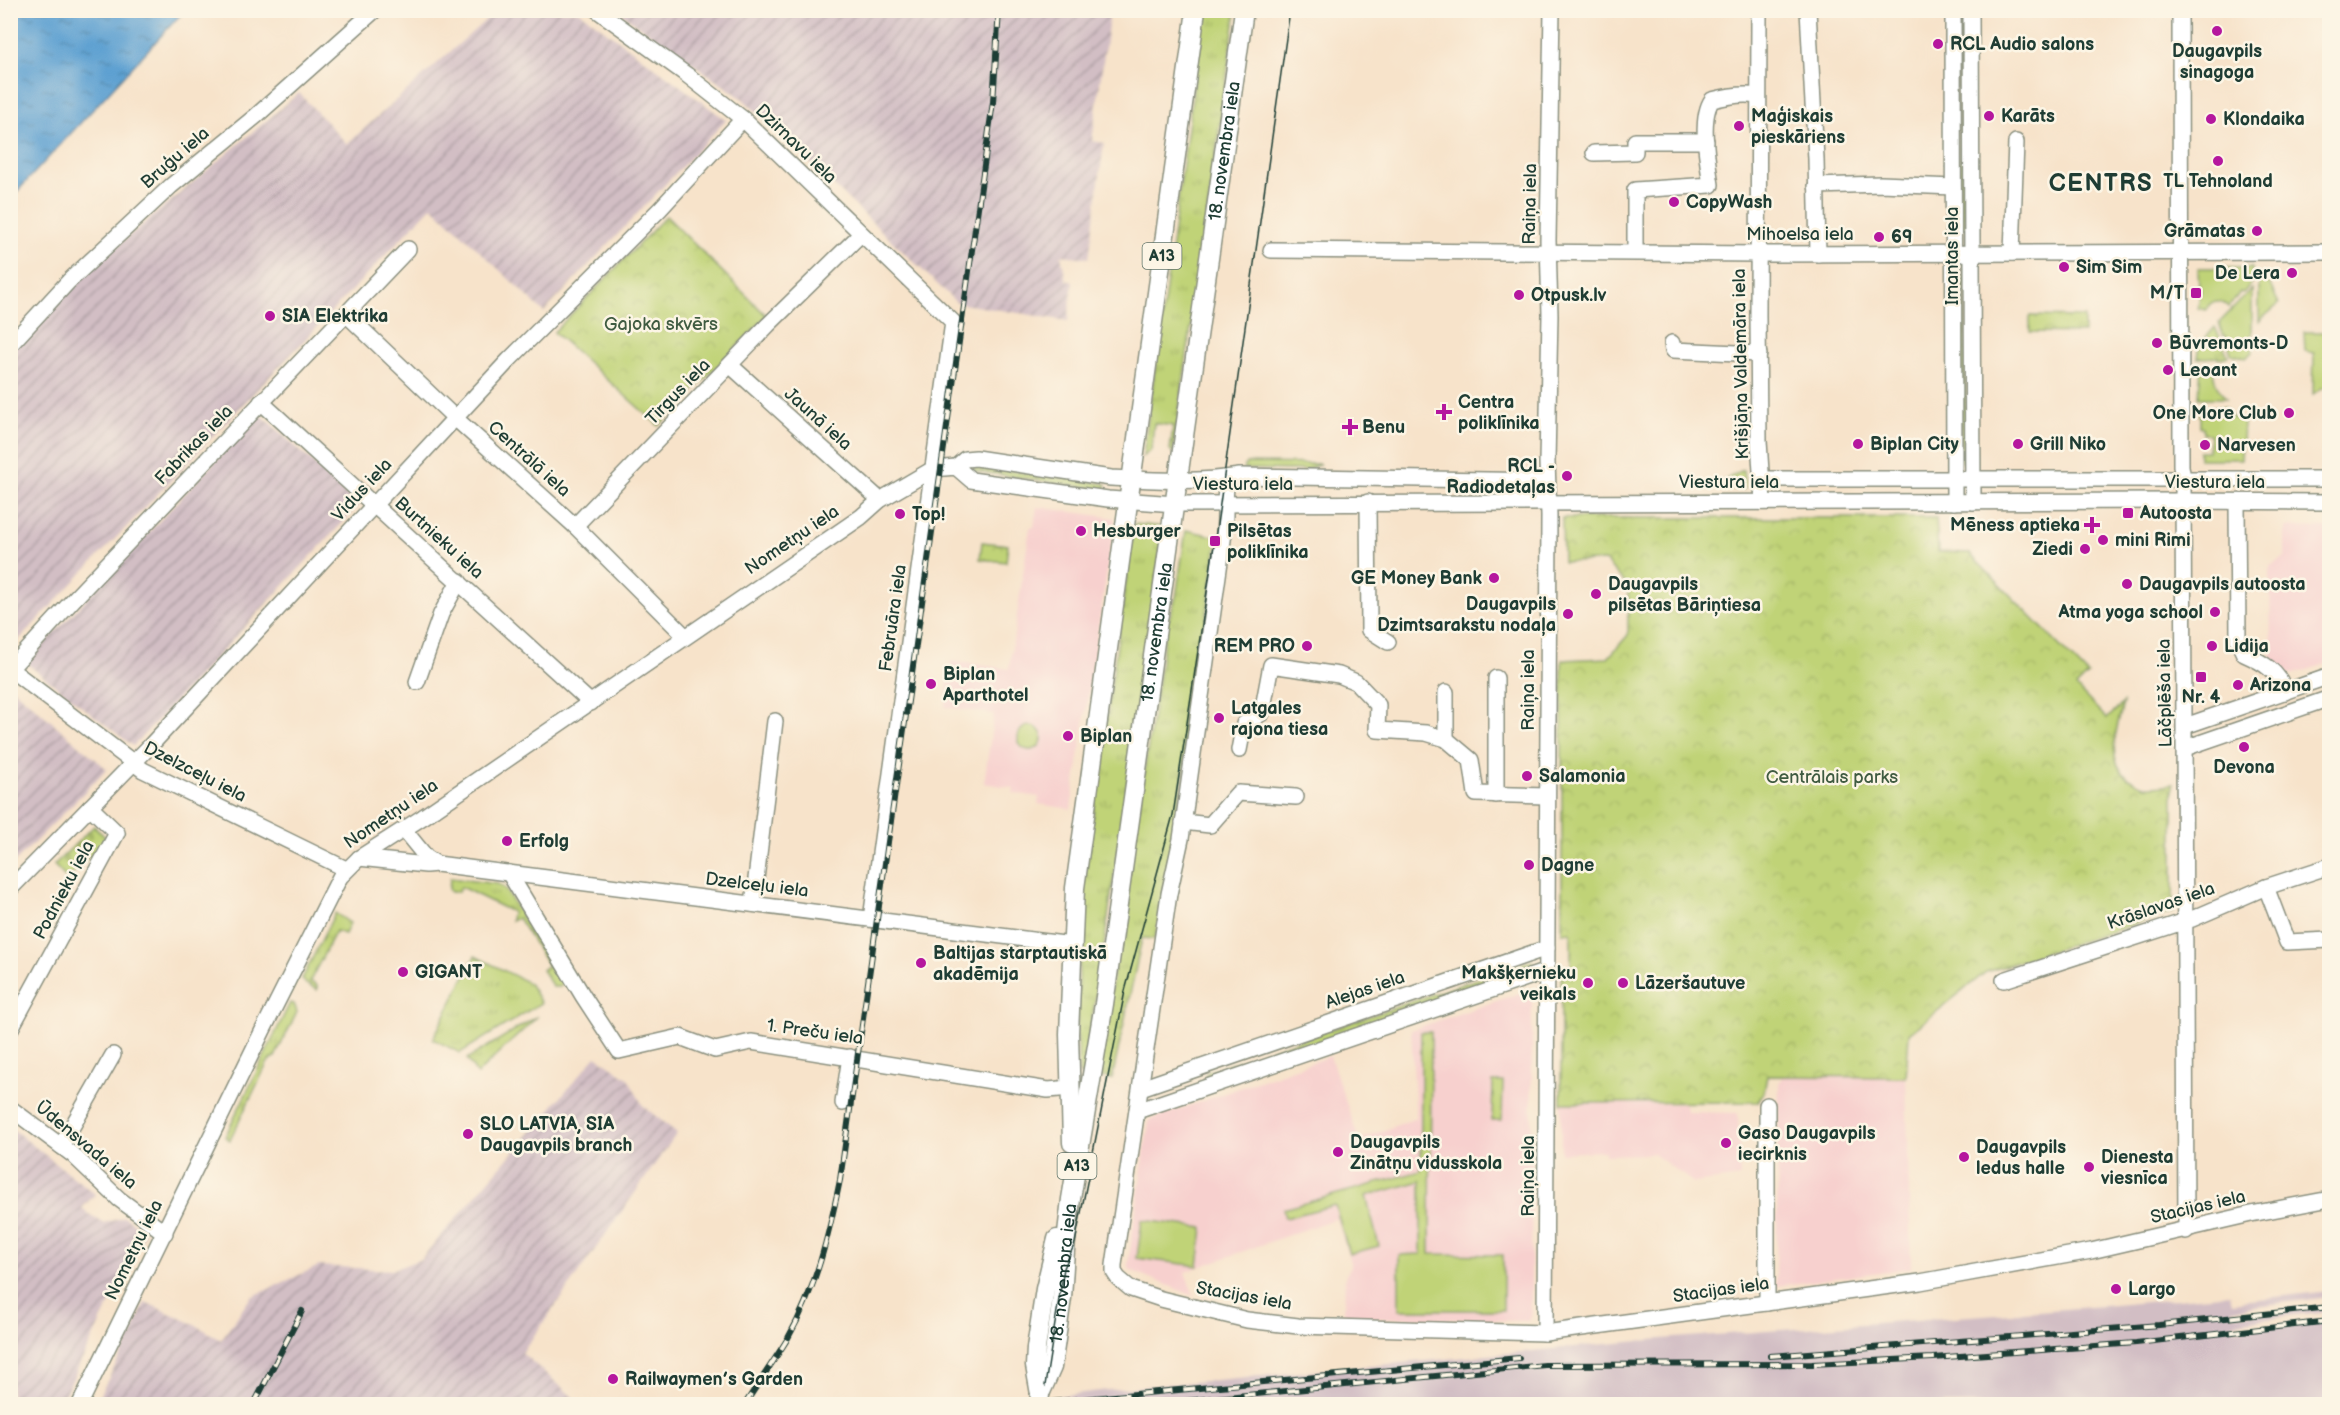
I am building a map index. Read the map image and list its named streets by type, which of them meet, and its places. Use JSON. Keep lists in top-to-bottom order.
{
  "streets": {
    "main road": ["18. novembra iela", "A13"],
    "street": [
      "Dzirnavu iela",
      "Bruģu iela",
      "Raiņa iela",
      "Mihoelsa iela",
      "Imantas iela",
      "Krišjāņa Valdemāra iela",
      "Tirgus iela",
      "Jaunā iela",
      "Fabrikas iela",
      "Centrālā iela",
      "Viestura iela",
      "Vidus iela",
      "Burtnieku iela",
      "Nometņu iela",
      "Februāra iela",
      "Lāčplēša iela",
      "Dzelzceļu iela",
      "Dzelceļu iela",
      "Podnieku iela",
      "Krāslavas iela",
      "Alejas iela",
      "1. Preču iela",
      "Ūdensvada iela",
      "Stacijas iela"
    ]
  },
  "crossings": [
    ["Dzirnavu iela", "Tirgus iela"],
    ["Dzirnavu iela", "Vidus iela"],
    ["Dzirnavu iela", "Februāra iela"],
    ["18. novembra iela", "Viestura iela"],
    ["18. novembra iela", "Nometņu iela"],
    ["18. novembra iela", "Dzelceļu iela"],
    ["18. novembra iela", "1. Preču iela"],
    ["Raiņa iela", "Mihoelsa iela"],
    ["Raiņa iela", "Viestura iela"],
    ["Raiņa iela", "Alejas iela"],
    ["Raiņa iela", "Stacijas iela"],
    ["Mihoelsa iela", "Imantas iela"],
    ["Mihoelsa iela", "Krišjāņa Valdemāra iela"],
    ["Mihoelsa iela", "Lāčplēša iela"],
    ["Imantas iela", "Viestura iela"],
    ["Krišjāņa Valdemāra iela", "Viestura iela"],
    ["Tirgus iela", "Jaunā iela"],
    ["Tirgus iela", "Centrālā iela"],
    ["Jaunā iela", "Nometņu iela"],
    ["Fabrikas iela", "Centrālā iela"],
    ["Fabrikas iela", "Burtnieku iela"],
    ["Fabrikas iela", "Dzelzceļu iela"],
    ["Centrālā iela", "Vidus iela"],
    ["Centrālā iela", "Nometņu iela"],
    ["Viestura iela", "Nometņu iela"],
    ["Viestura iela", "Lāčplēša iela"],
    ["Vidus iela", "Burtnieku iela"],
    ["Vidus iela", "Dzelzceļu iela"],
    ["Vidus iela", "Podnieku iela"],
    ["Burtnieku iela", "Nometņu iela"],
    ["Nometņu iela", "Februāra iela"],
    ["Nometņu iela", "Dzelzceļu iela"],
    ["Nometņu iela", "Dzelceļu iela"],
    ["Nometņu iela", "Ūdensvada iela"],
    ["Februāra iela", "Dzelceļu iela"],
    ["Lāčplēša iela", "Krāslavas iela"],
    ["Lāčplēša iela", "Stacijas iela"],
    ["Dzelceļu iela", "1. Preču iela"]
  ],
  "districts": ["CENTRS"],
  "parks": ["Gajoka skvērs", "Centrālais parks"],
  "places": {
    "other": [
      "Daugavpils sinagoga",
      "RCL Audio salons",
      "Karāts",
      "Klondaika",
      "Maģiskais pieskāriens",
      "TL Tehnoland",
      "CopyWash",
      "Grāmatas",
      "69",
      "Sim Sim",
      "De Lera",
      "Otpusk.lv",
      "SIA Elektrika",
      "Būvremonts-D",
      "Leoant",
      "One More Club",
      "Biplan City",
      "Grill Niko",
      "Narvesen",
      "RCL - Radiodetaļas",
      "Top!",
      "Hesburger",
      "mini Rimi",
      "Ziedi",
      "GE Money Bank",
      "Daugavpils autoosta",
      "Daugavpils pilsētas Bāriņtiesa",
      "Atma yoga school",
      "Daugavpils Dzimtsarakstu nodaļa",
      "REM PRO",
      "Lidija",
      "Biplan Aparthotel",
      "Arizona",
      "Latgales rajona tiesa",
      "Biplan",
      "Devona",
      "Salamonia",
      "Erfolg",
      "Dagne",
      "Baltijas starptautiskā akadēmija",
      "GIGANT",
      "Makšķernieku veikals",
      "Lāzeršautuve",
      "SLO LATVIA, SIA Daugavpils branch",
      "Gaso Daugavpils iecirknis",
      "Daugavpils Zinātņu vidusskola",
      "Daugavpils ledus halle",
      "Dienesta viesnīca",
      "Largo",
      "Railwaymen’s Garden"
    ],
    "transit": [
      "M/T",
      "Autoosta",
      "Pilsētas poliklīnika",
      "Nr. 4"
    ],
    "health": ["Centra poliklīnika", "Benu", "Mēness aptieka"]
  }
}
